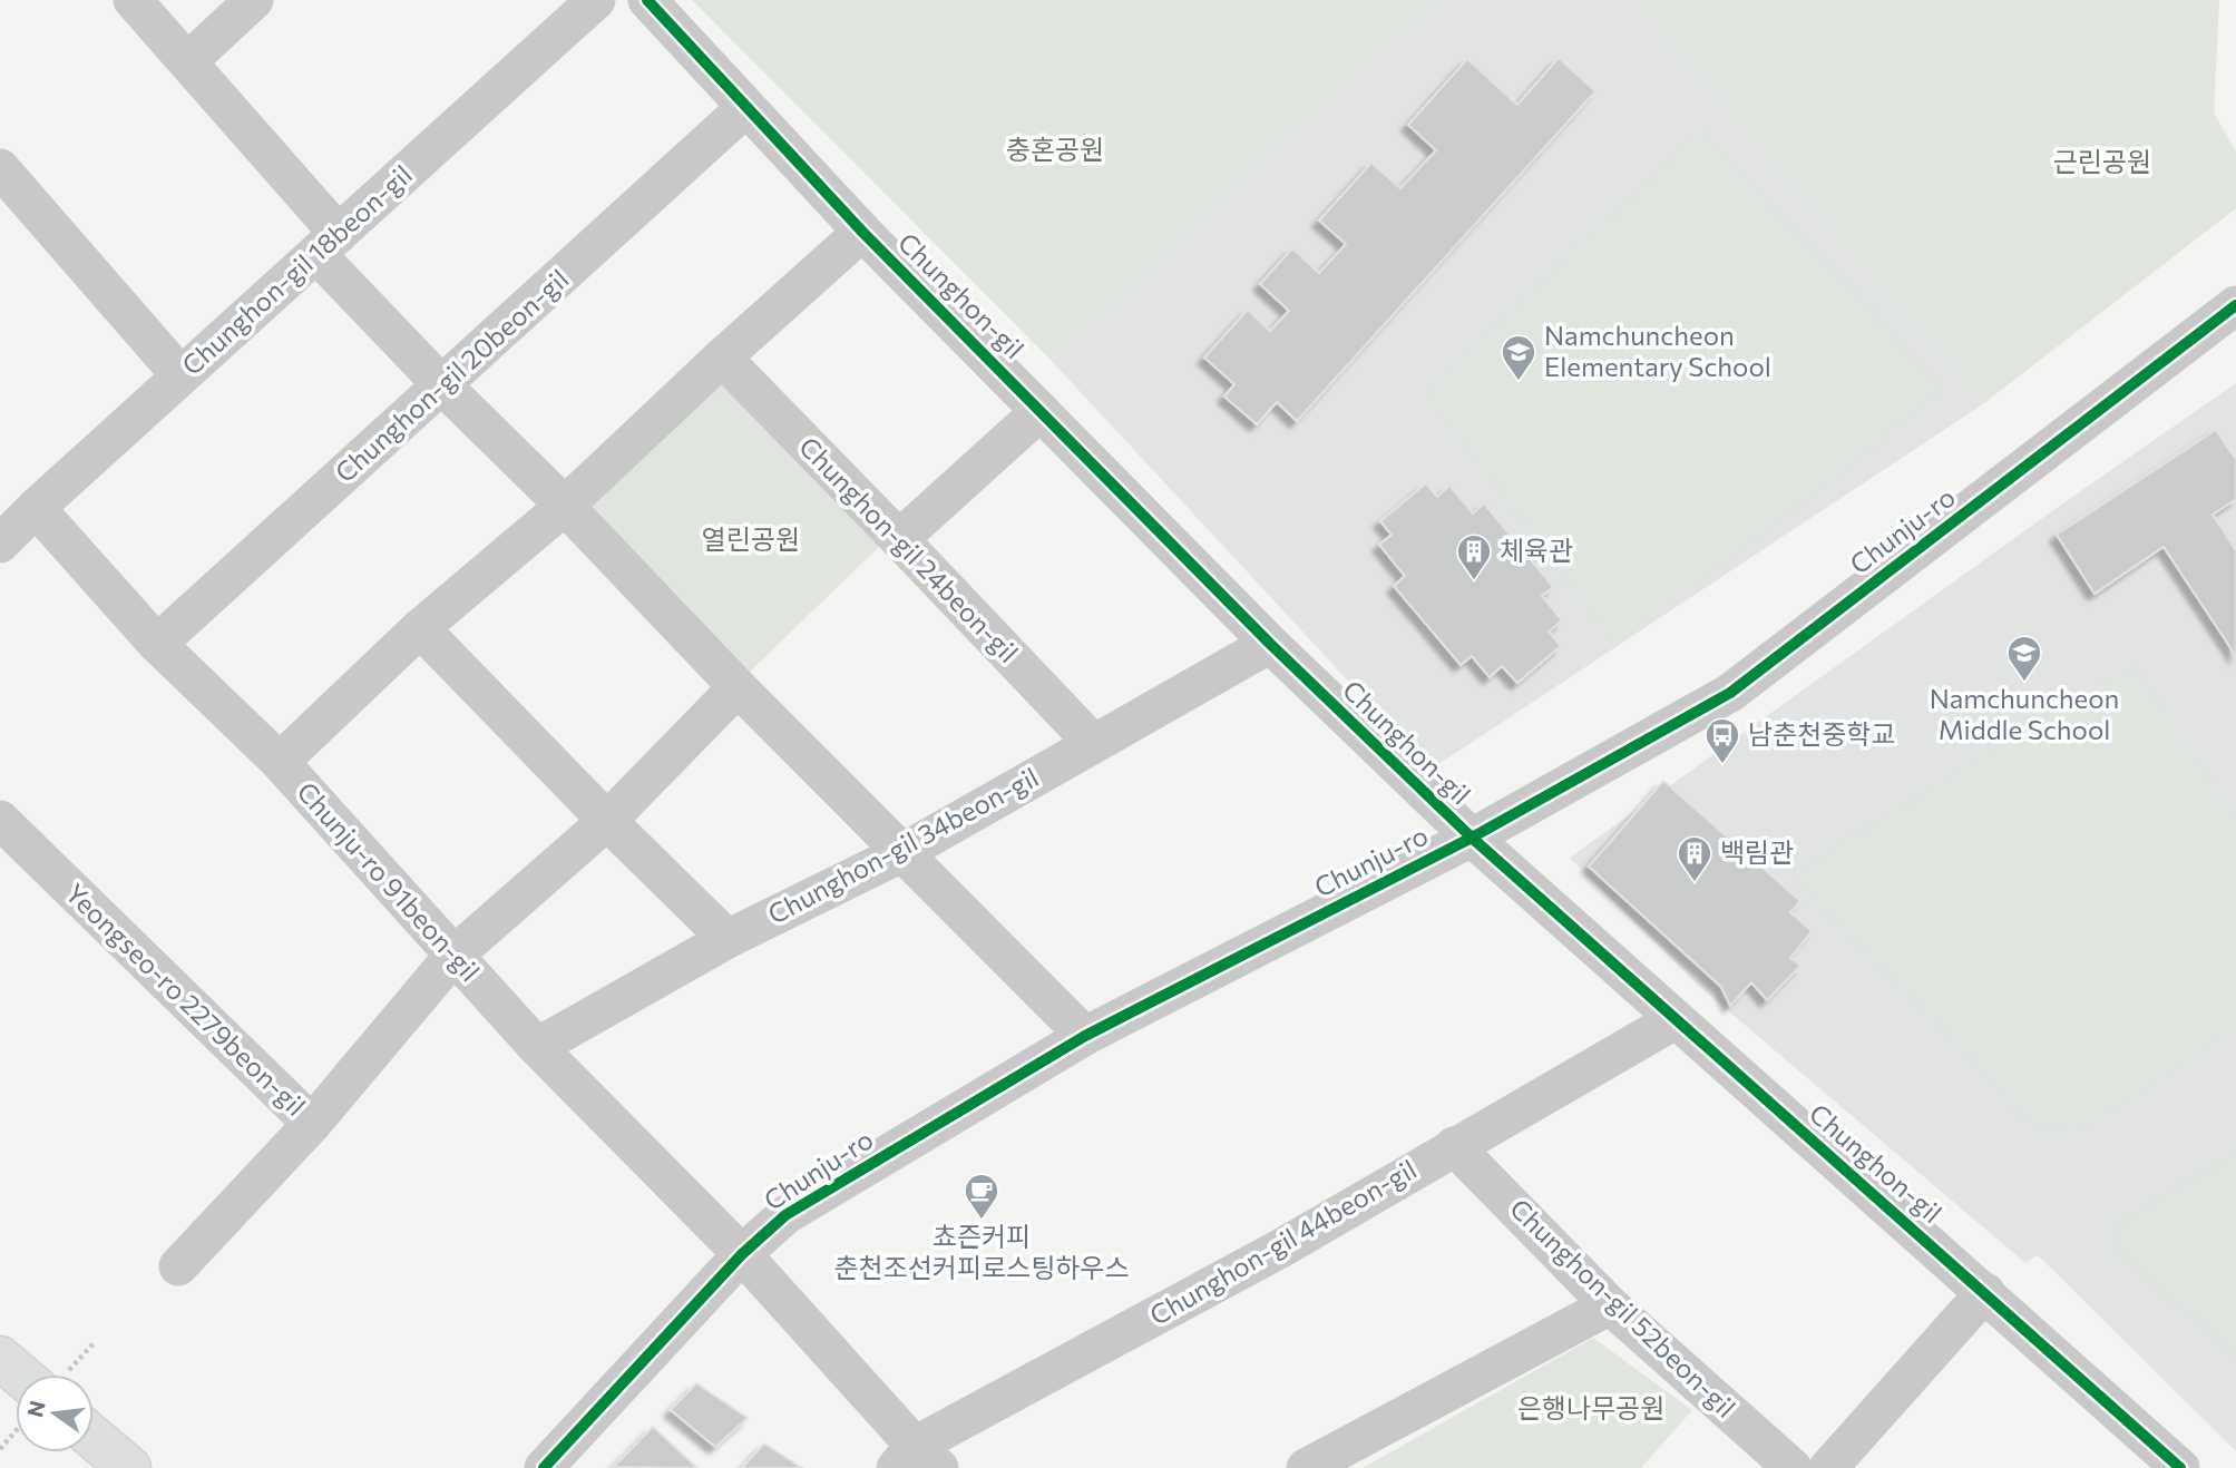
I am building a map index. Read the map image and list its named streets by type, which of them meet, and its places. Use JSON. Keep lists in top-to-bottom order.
{
  "streets": {
    "street": [
      "Chunghon-gil 18beon-gil",
      "Chunghon-gil",
      "Chunghon-gil 20beon-gil",
      "Chunju-ro",
      "Chunghon-gil 24beon-gil",
      "Chunghon-gil 34beon-gil",
      "Chunju-ro 91beon-gil",
      "Yeongseo-ro 2279beon-gil",
      "Chunghon-gil 44beon-gil",
      "Chunghon-gil 52beon-gil"
    ]
  },
  "crossings": [
    ["Chunghon-gil 18beon-gil", "Chunju-ro 91beon-gil"],
    ["Chunghon-gil", "Chunghon-gil 20beon-gil"],
    ["Chunghon-gil", "Chunju-ro"],
    ["Chunghon-gil", "Chunghon-gil 34beon-gil"],
    ["Chunghon-gil", "Chunghon-gil 44beon-gil"],
    ["Chunghon-gil 20beon-gil", "Chunju-ro 91beon-gil"],
    ["Chunju-ro", "Chunju-ro 91beon-gil"],
    ["Chunghon-gil 24beon-gil", "Chunghon-gil 34beon-gil"],
    ["Chunghon-gil 34beon-gil", "Chunju-ro 91beon-gil"],
    ["Chunju-ro 91beon-gil", "Yeongseo-ro 2279beon-gil"],
    ["Chunju-ro 91beon-gil", "Chunghon-gil 44beon-gil"],
    ["Chunghon-gil 44beon-gil", "Chunghon-gil 52beon-gil"]
  ],
  "parks": [
    "충혼공원",
    "근린공원",
    "열린공원",
    "은행나무공원"
  ],
  "places": {
    "school or university": ["Namchuncheon Elementary School", "Namchuncheon Middle School"],
    "building": ["체육관", "백림관"],
    "bus stop": ["남춘천중학교"],
    "cafe": ["쵸즌커피 춘천조선커피로스팅하우스"]
  },
  "north": "left"
}
